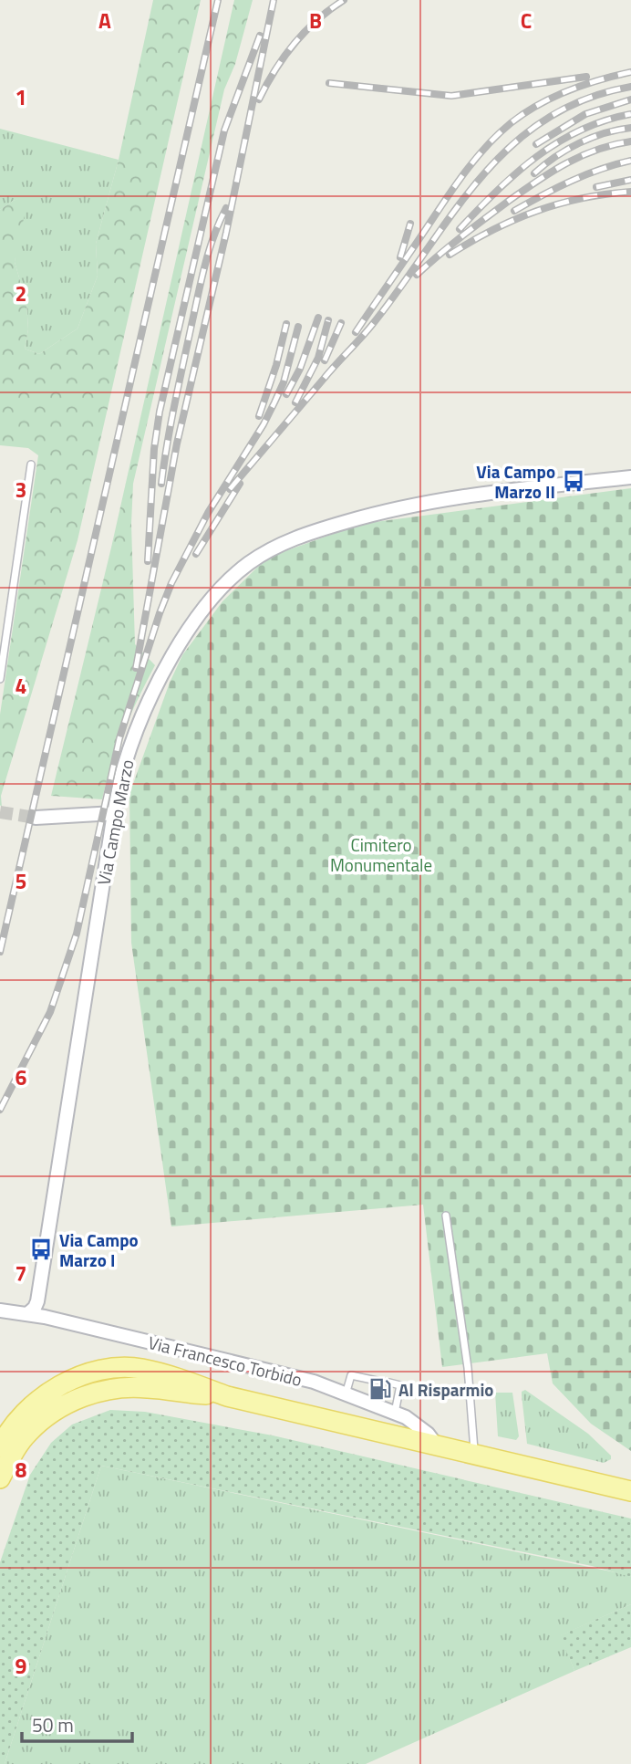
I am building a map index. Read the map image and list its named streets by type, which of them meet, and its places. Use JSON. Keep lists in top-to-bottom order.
{
  "streets": {
    "main road": ["Via Francesco Torbido"],
    "street": ["Via Campo Marzo"]
  },
  "crossings": [
    ["Via Campo Marzo", "Via Francesco Torbido"]
  ],
  "parks": ["Cimitero Monumentale"],
  "places": {
    "bus stop": ["Via Campo Marzo II", "Via Campo Marzo I"],
    "fuel station": ["Al Risparmio"]
  },
  "scale_bar": "50 m",
  "grid": {
    "columns": ["A", "B", "C"],
    "rows": [
      "1",
      "2",
      "3",
      "4",
      "5",
      "6",
      "7",
      "8",
      "9"
    ]
  }
}
